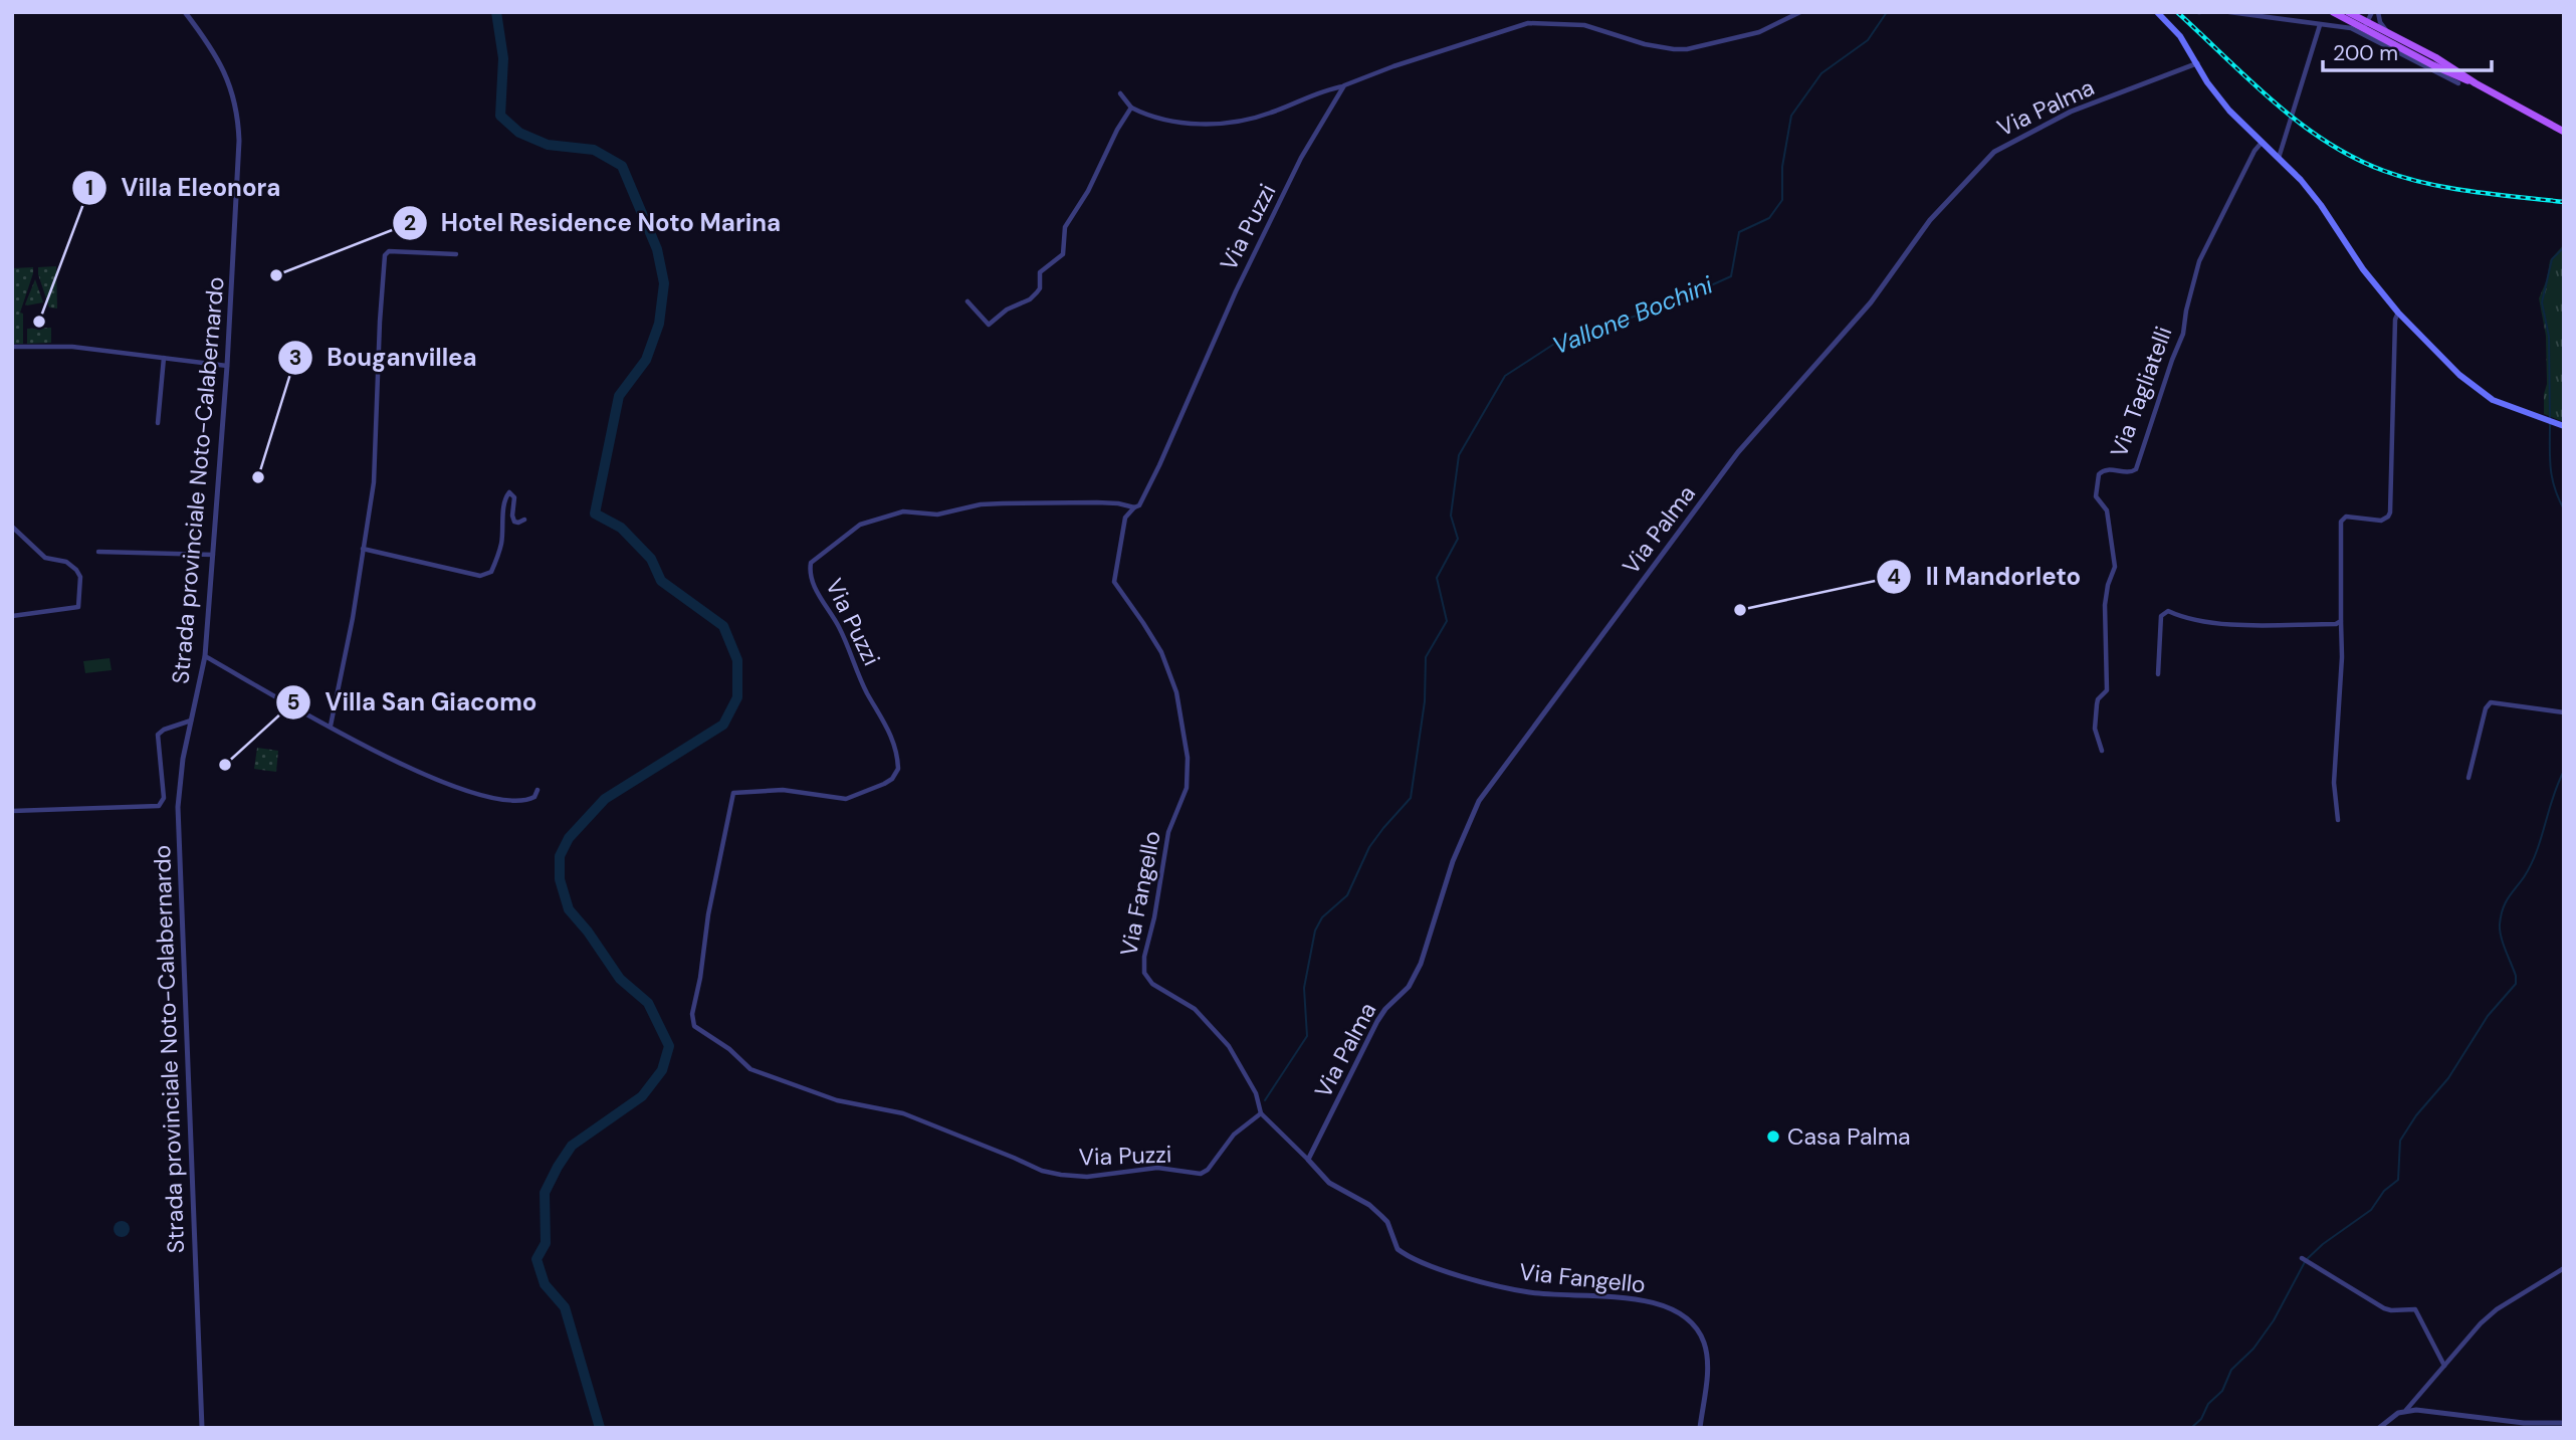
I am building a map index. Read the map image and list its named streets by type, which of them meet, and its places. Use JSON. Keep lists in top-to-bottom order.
{
  "streets": {
    "street": [
      "Via Palma",
      "Via Puzzi",
      "Via Tagliatelli",
      "Strada provinciale Noto-Calabernardo",
      "Via Fangello"
    ]
  },
  "crossings": [
    ["Via Palma", "Via Fangello"],
    ["Via Puzzi", "Via Fangello"]
  ],
  "water": ["Vallone Bochini"],
  "places": [
    "Hotel Residence Noto Marina",
    "Villa Eleonora",
    "Bouganvillea",
    "Il Mandorleto",
    "Villa San Giacomo",
    "Casa Palma"
  ],
  "scale_bar": "200 m"
}
